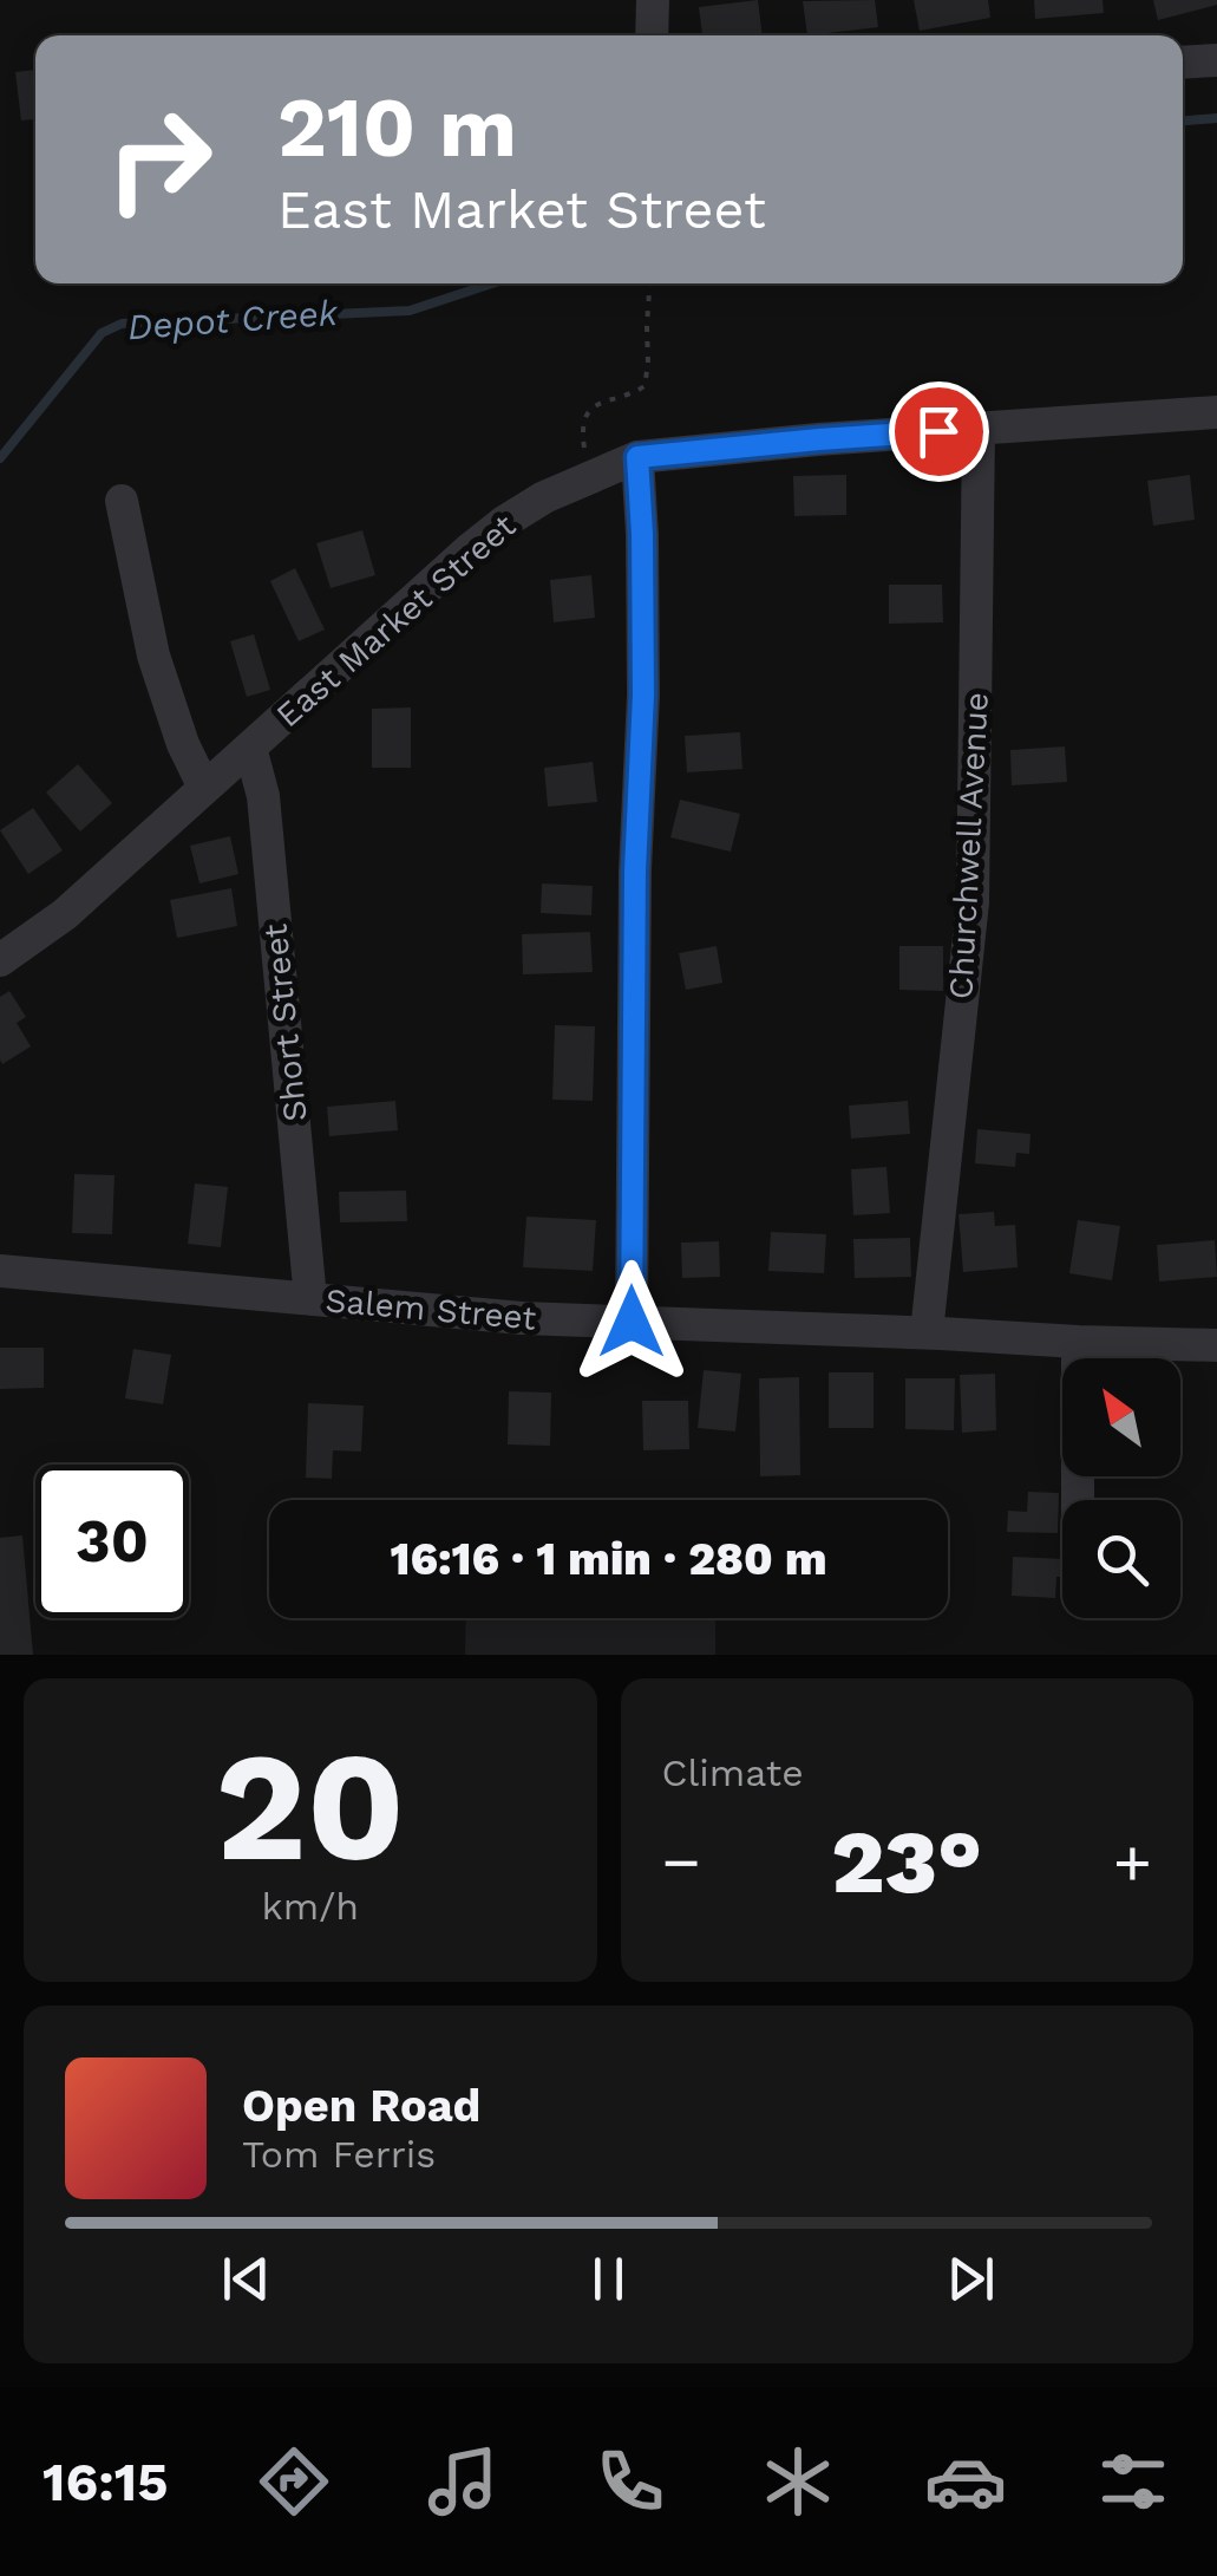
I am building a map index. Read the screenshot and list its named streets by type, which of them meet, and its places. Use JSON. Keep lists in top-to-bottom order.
{
  "streets": {
    "street": [
      "East Market Street",
      "Churchwell Avenue",
      "Short Street",
      "Salem Street"
    ]
  },
  "crossings": [
    ["East Market Street", "Churchwell Avenue"],
    ["East Market Street", "Short Street"],
    ["Churchwell Avenue", "Salem Street"],
    ["Short Street", "Salem Street"]
  ],
  "water": ["Depot Creek"],
  "north": "top left",
  "page": {
    "turn": ["210 m", "East Market Street"],
    "limit": "30",
    "trip": "16:16 · 1 min · 280 m",
    "tile": [
      ["20", "km/h"],
      "Climate"
    ],
    "heat": ["−", "23°", "+"],
    "song": ["Open Road", "Tom Ferris"],
    "tabs": "16:15"
  }
}
